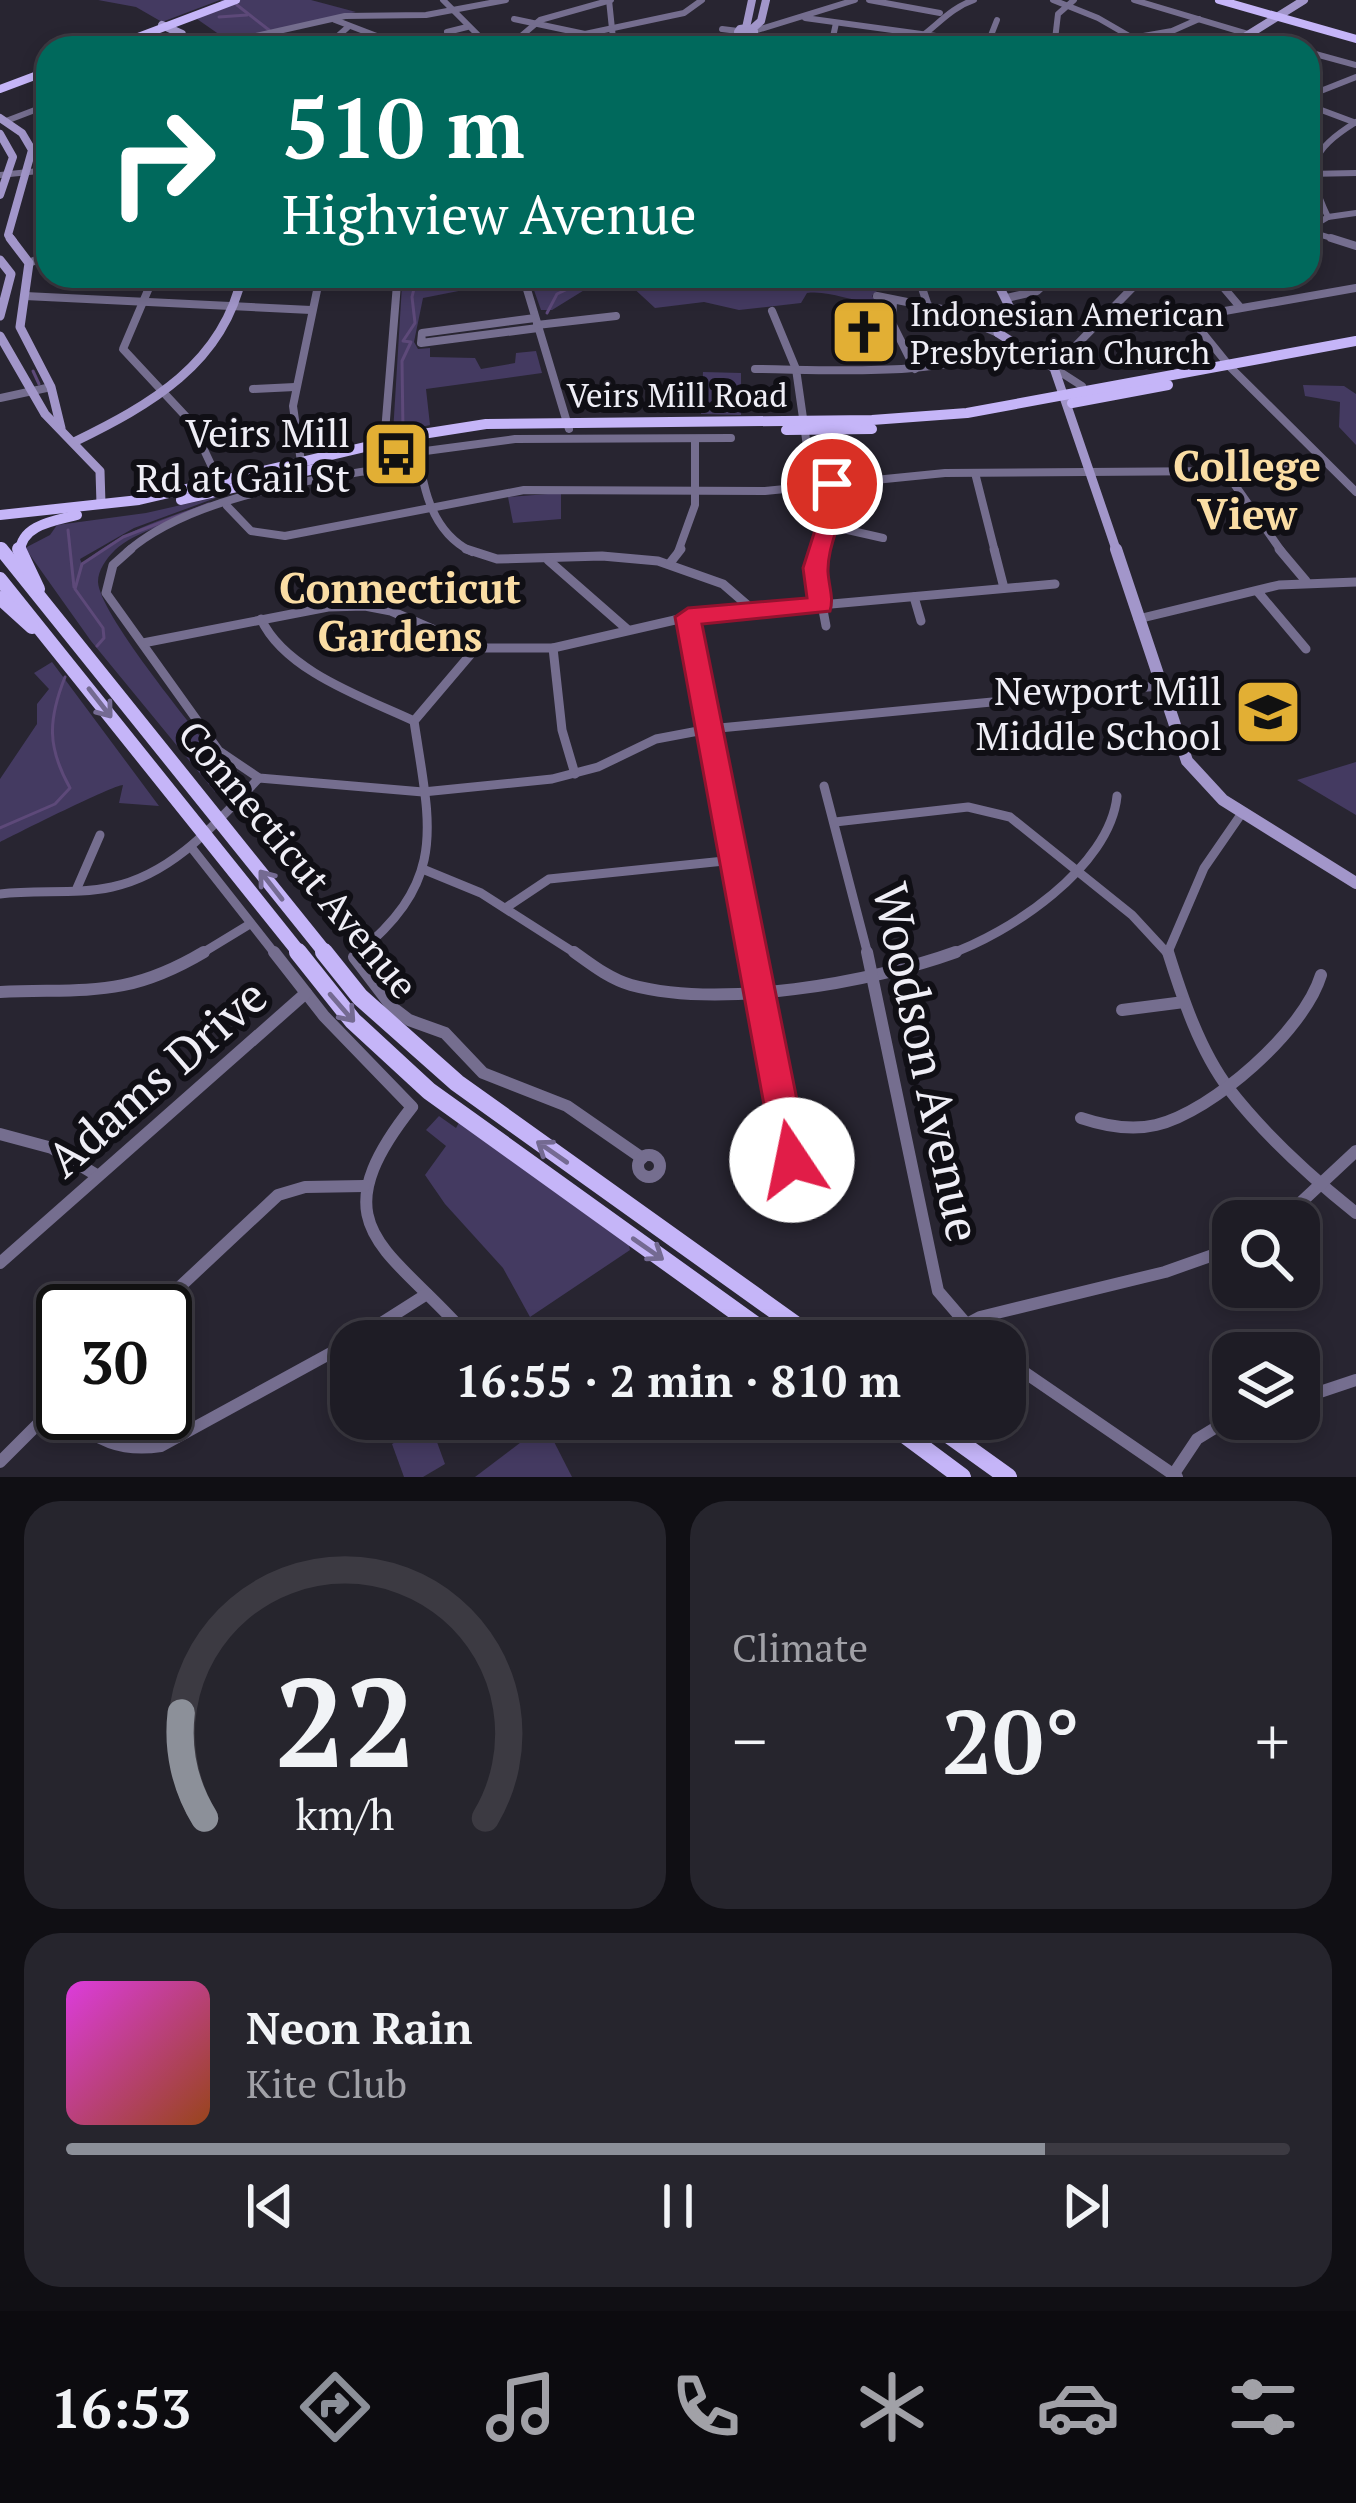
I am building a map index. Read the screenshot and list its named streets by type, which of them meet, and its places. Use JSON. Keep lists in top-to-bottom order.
{
  "streets": {
    "main road": ["Veirs Mill Road", "Connecticut Avenue"],
    "street": ["Woodson Avenue", "Adams Drive"]
  },
  "districts": ["College View", "Connecticut Gardens"],
  "places": {
    "church": ["Indonesian American Presbyterian Church"],
    "bus stop": ["Veirs Mill Rd at Gail St"],
    "school or university": ["Newport Mill Middle School"]
  },
  "page": {
    "turn": ["510 m", "Highview Avenue"],
    "limit": "30",
    "trip": "16:55 · 2 min · 810 m",
    "tile": "Climate",
    "heat": ["−", "20°", "+"],
    "song": ["Neon Rain", "Kite Club"],
    "tabs": "16:53",
    "gauge": ["22", "km/h"]
  }
}
